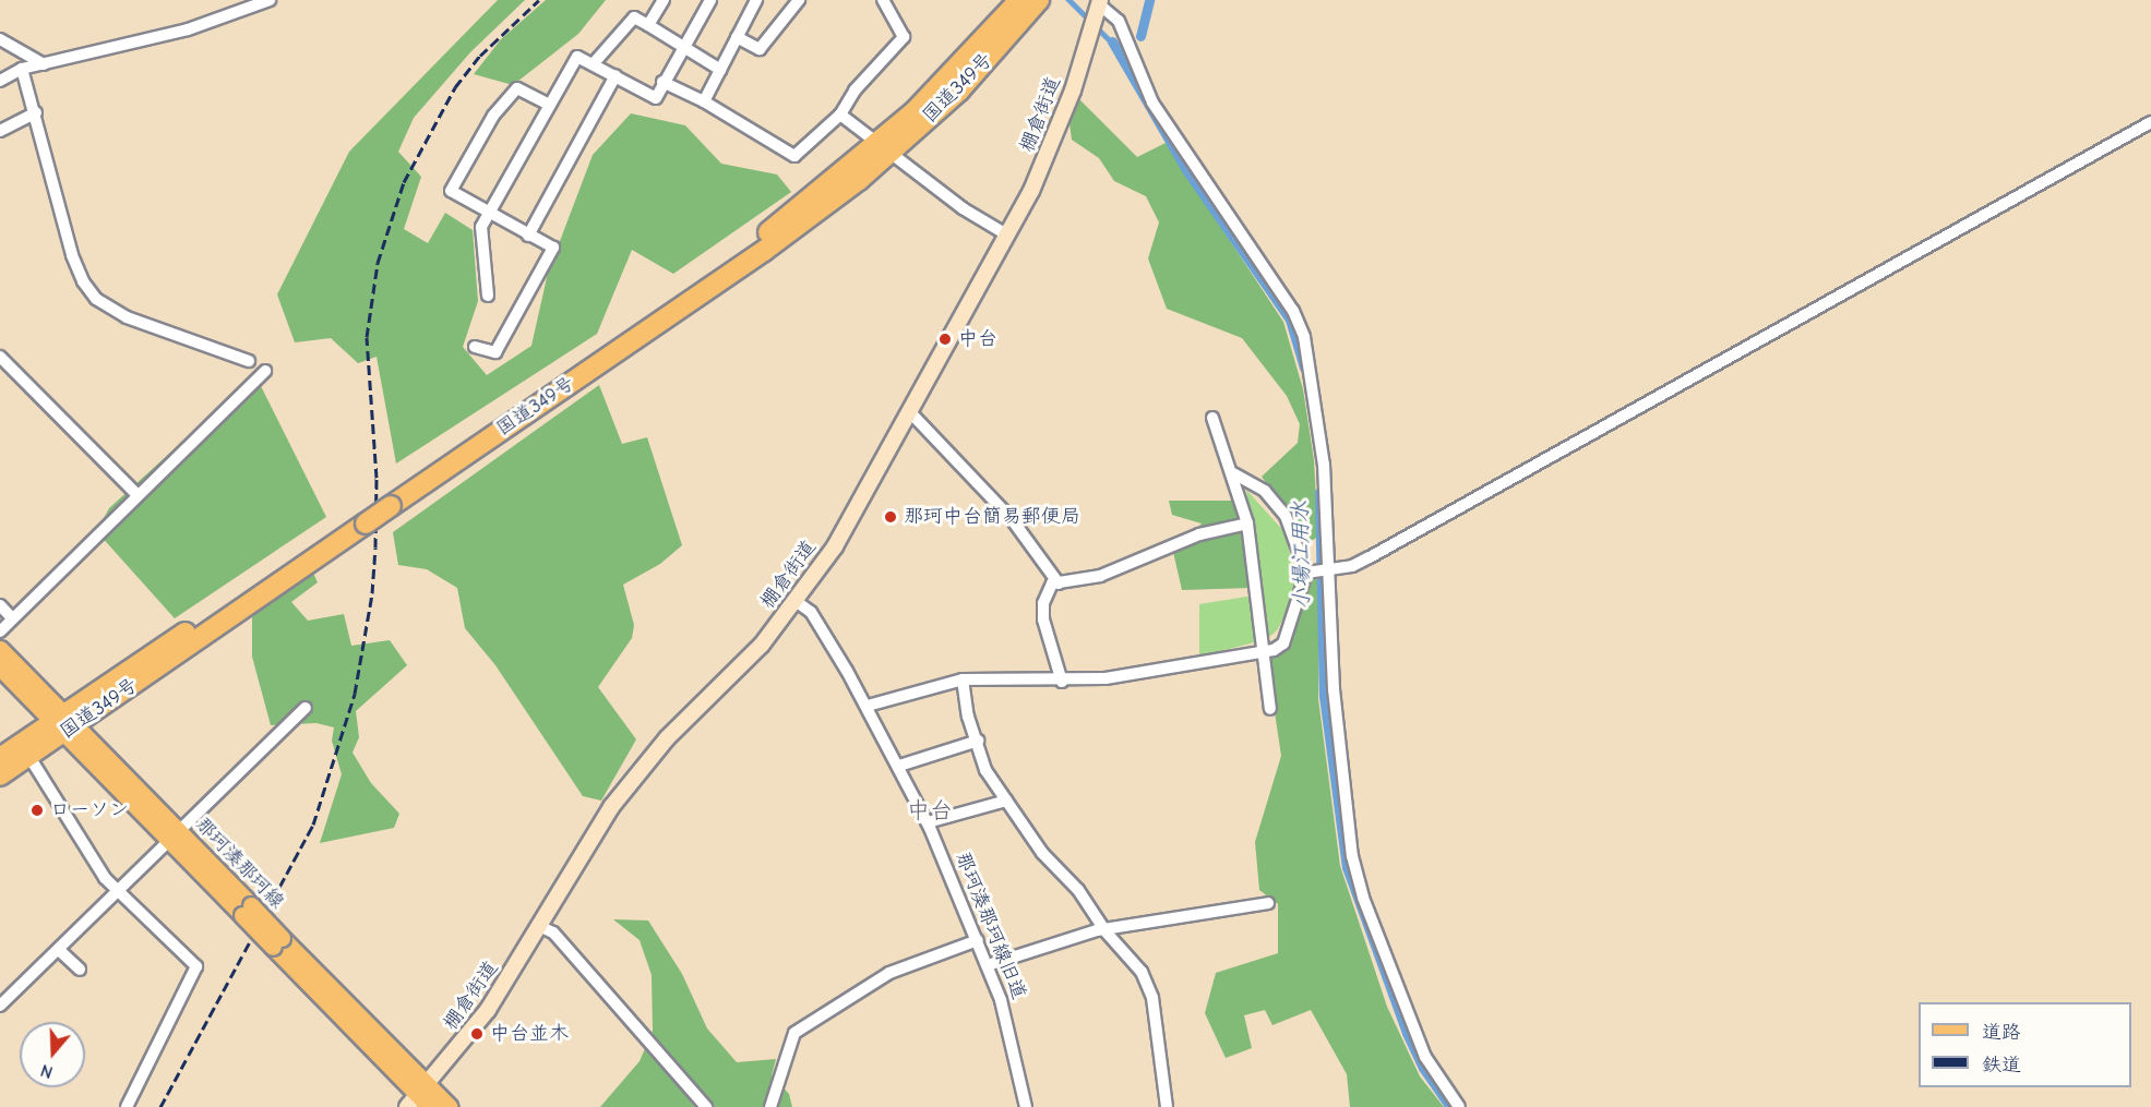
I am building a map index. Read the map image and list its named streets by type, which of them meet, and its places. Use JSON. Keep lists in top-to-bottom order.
{
  "streets": {
    "highway": ["国道349号"],
    "main road": ["那珂湊那珂線"],
    "street": ["棚倉街道", "那珂湊那珂線旧道"]
  },
  "crossings": [
    ["国道349号", "那珂湊那珂線"],
    ["棚倉街道", "那珂湊那珂線"],
    ["棚倉街道", "那珂湊那珂線旧道"]
  ],
  "districts": ["中台"],
  "water": ["小場江用水"],
  "places": [
    "中台",
    "那珂中台簡易郵便局",
    "ローソン",
    "中台並木"
  ],
  "legend": ["道路", "鉄道"],
  "north": "bottom"
}
